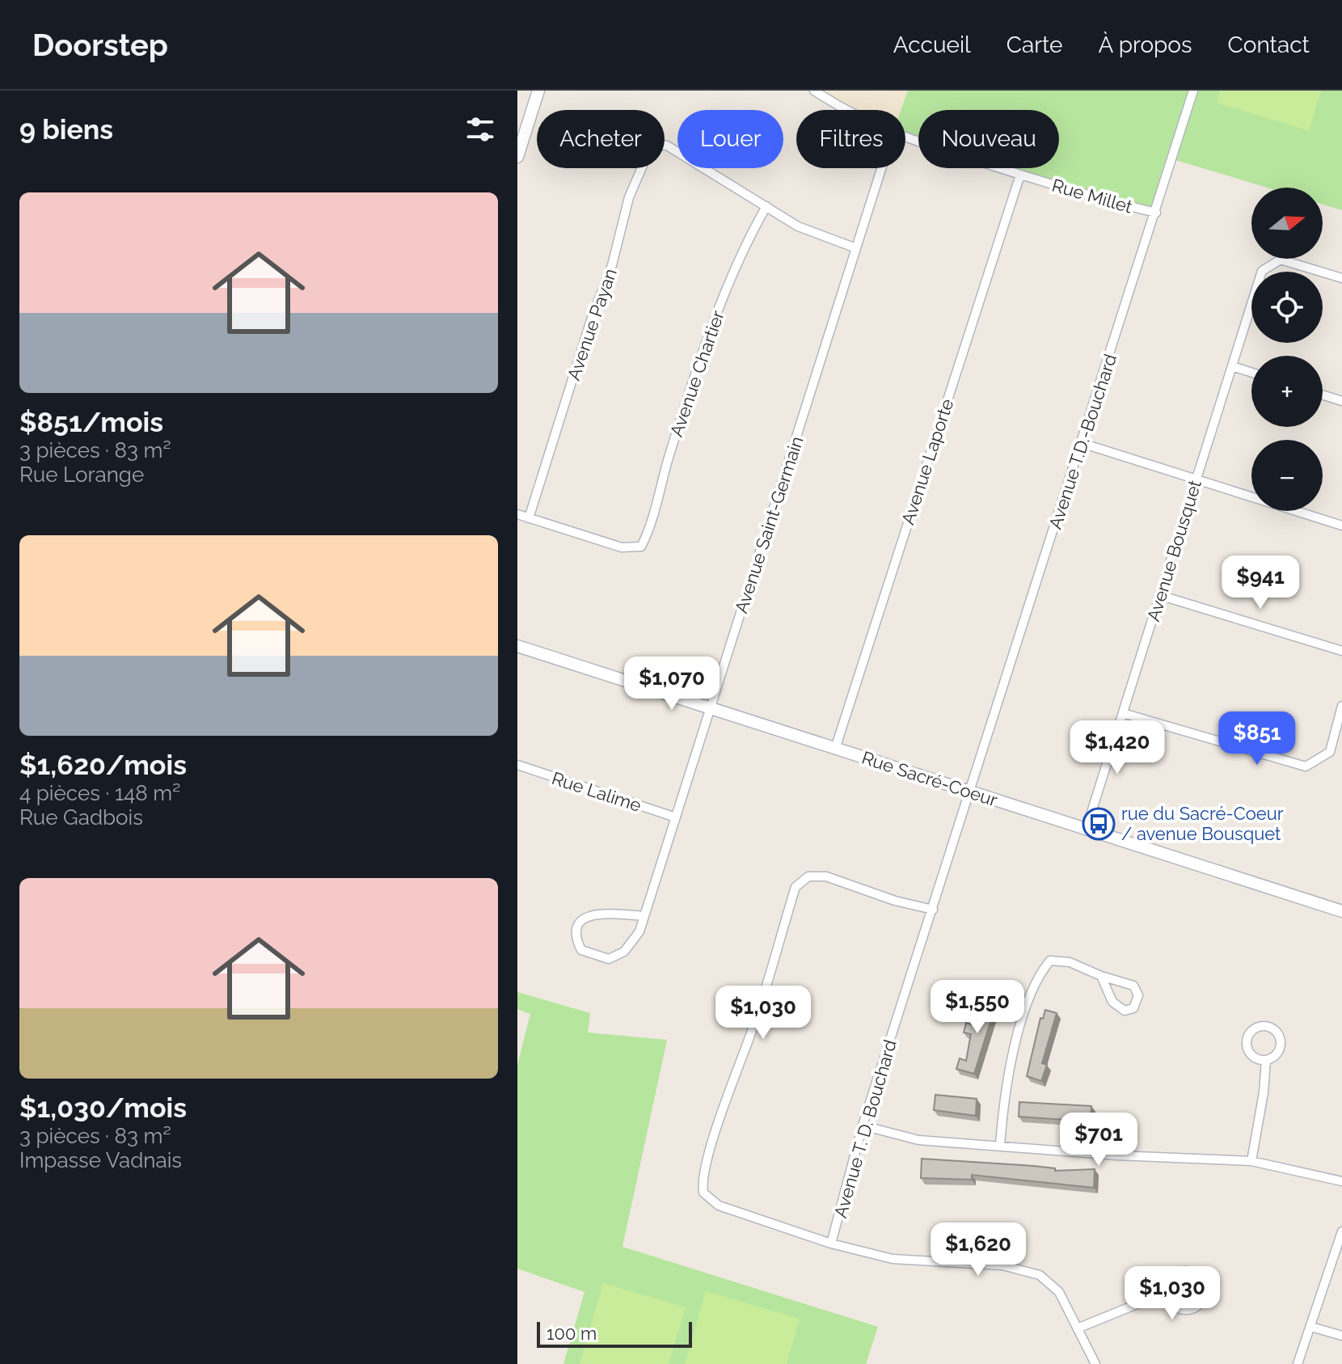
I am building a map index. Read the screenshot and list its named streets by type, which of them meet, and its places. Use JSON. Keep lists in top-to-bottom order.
{
  "streets": {
    "street": [
      "Rue Millet",
      "Avenue Payan",
      "Avenue Chartier",
      "Avenue T.D.-Bouchard",
      "Avenue Laporte",
      "Avenue Saint-Germain",
      "Avenue Bousquet",
      "Rue Sacré-Coeur",
      "Rue Lalime",
      "Avenue T. D. Bouchard"
    ]
  },
  "crossings": [
    ["Rue Millet", "Avenue T.D.-Bouchard"],
    ["Rue Millet", "Avenue Laporte"],
    ["Avenue Payan", "Avenue Chartier"],
    ["Avenue T.D.-Bouchard", "Rue Sacré-Coeur"],
    ["Avenue T.D.-Bouchard", "Avenue T. D. Bouchard"],
    ["Avenue Laporte", "Rue Sacré-Coeur"],
    ["Avenue Saint-Germain", "Rue Sacré-Coeur"],
    ["Avenue Saint-Germain", "Rue Lalime"],
    ["Avenue Bousquet", "Rue Sacré-Coeur"],
    ["Rue Sacré-Coeur", "Avenue T. D. Bouchard"]
  ],
  "places": {
    "bus stop": ["rue du Sacré-Coeur / avenue Bousquet"]
  },
  "scale_bar": "100 m",
  "north": "right",
  "page": {
    "header": "Doorstep",
    "nav": [
      "Accueil",
      "Carte",
      "À propos",
      "Contact"
    ],
    "heading": "9 biens",
    "chip": [
      "Acheter",
      "Louer",
      "Filtres",
      "Nouveau"
    ],
    "list": [
      {
        "name": "$851/mois",
        "note": "3 pièces · 83 m² · Rue Lorange"
      },
      {
        "name": "$1,620/mois",
        "note": "4 pièces · 148 m² · Rue Gadbois"
      },
      {
        "name": "$1,030/mois",
        "note": "3 pièces · 83 m² · Impasse Vadnais"
      }
    ],
    "map_buttons": ["+", "−"],
    "price": [
      "$941",
      "$1,070",
      "$851",
      "$1,420",
      "$1,550",
      "$1,030",
      "$701",
      "$1,620",
      "$1,030"
    ],
    "scale": "100 m"
  }
}
